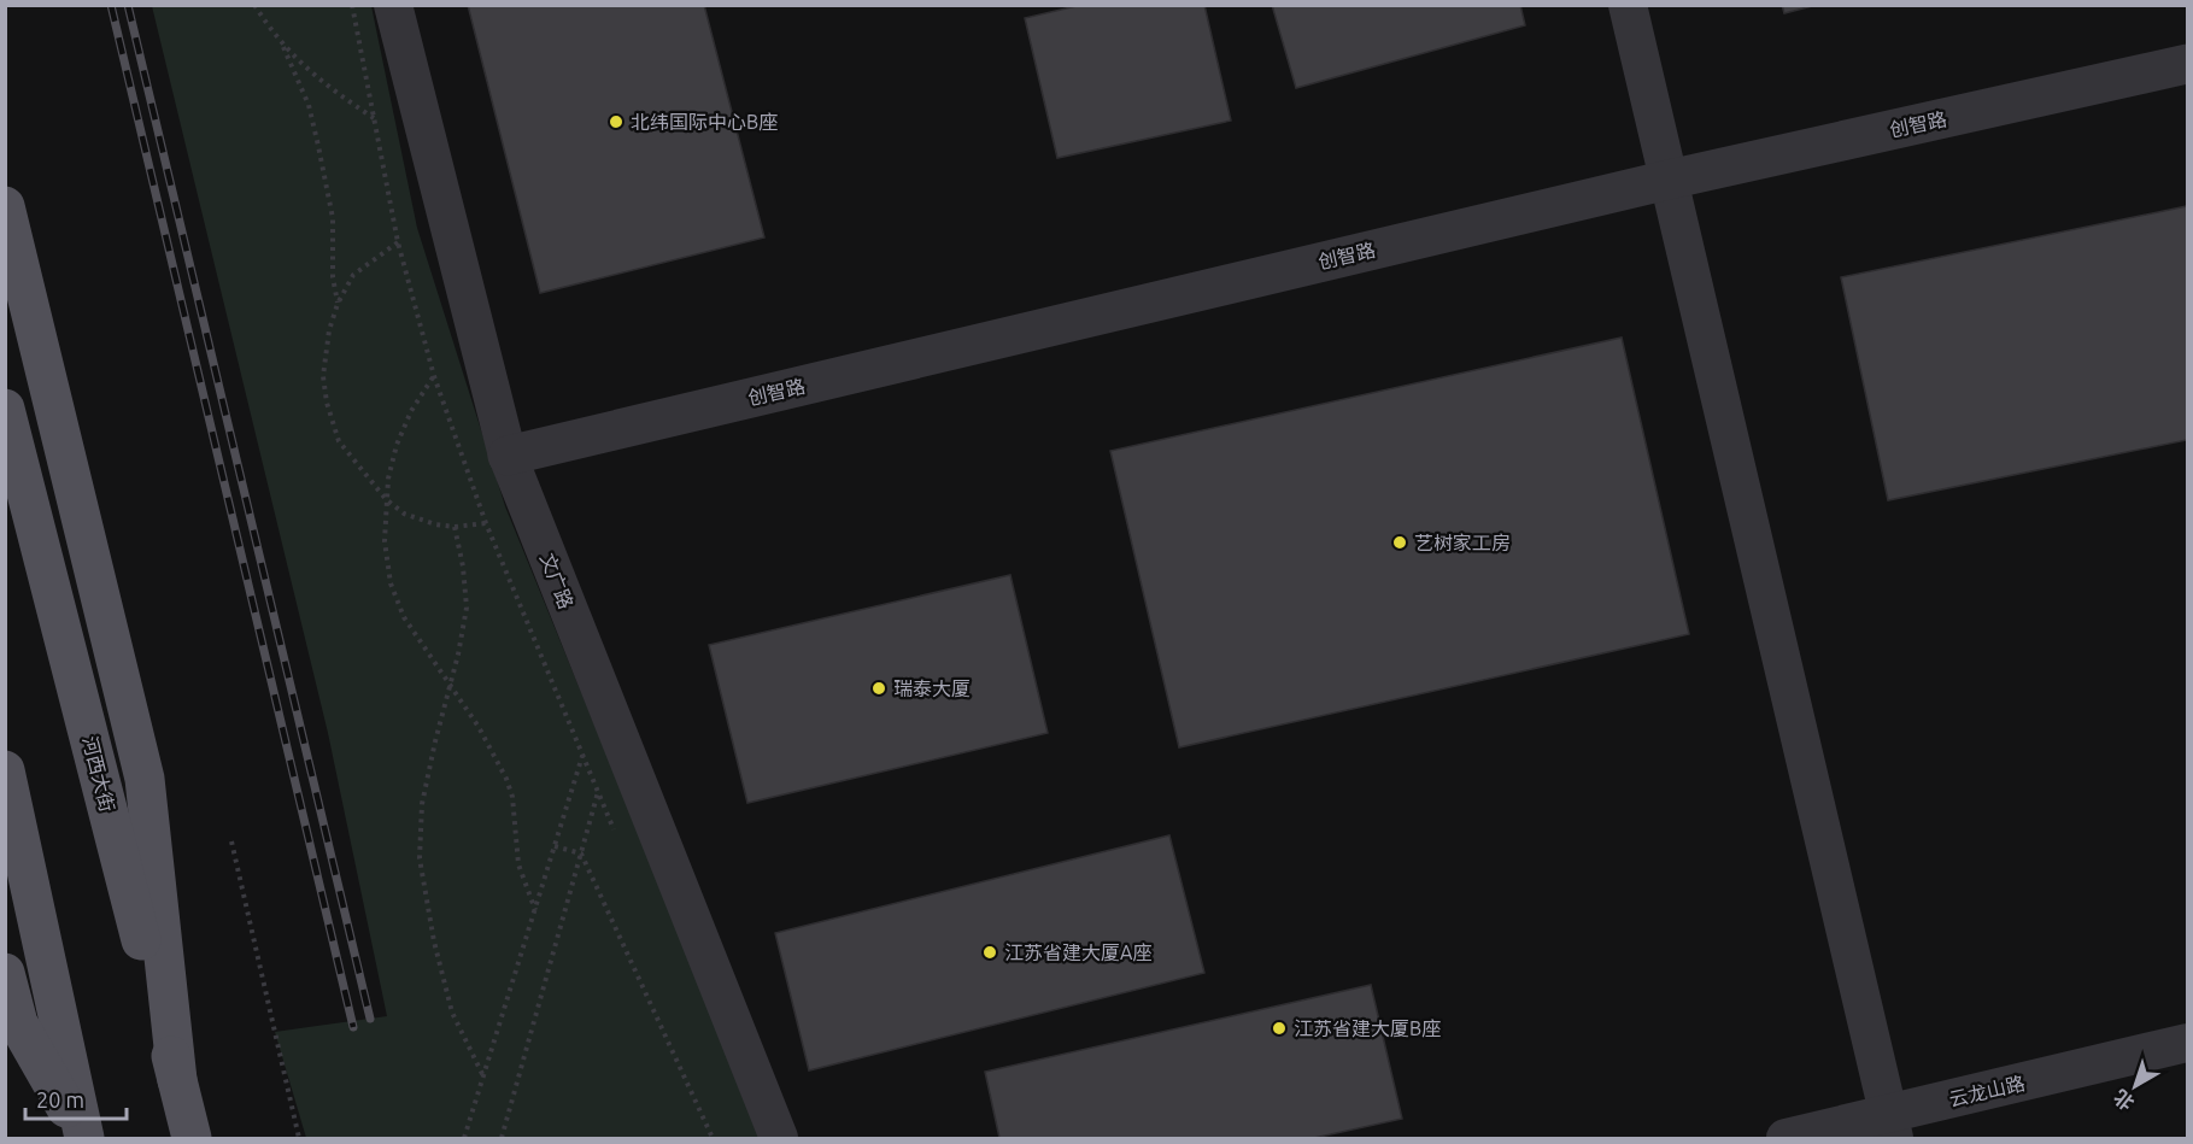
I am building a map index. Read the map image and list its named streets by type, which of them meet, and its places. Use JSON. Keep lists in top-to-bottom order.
{
  "streets": {
    "main road": ["河西大街"],
    "street": ["创智路", "文广路", "云龙山路"]
  },
  "crossings": [
    ["创智路", "文广路"]
  ],
  "places": [
    "北纬国际中心B座",
    "艺树家工房",
    "瑞泰大厦",
    "江苏省建大厦A座",
    "江苏省建大厦B座"
  ],
  "scale_bar": "20 m",
  "north": "bottom left"
}
